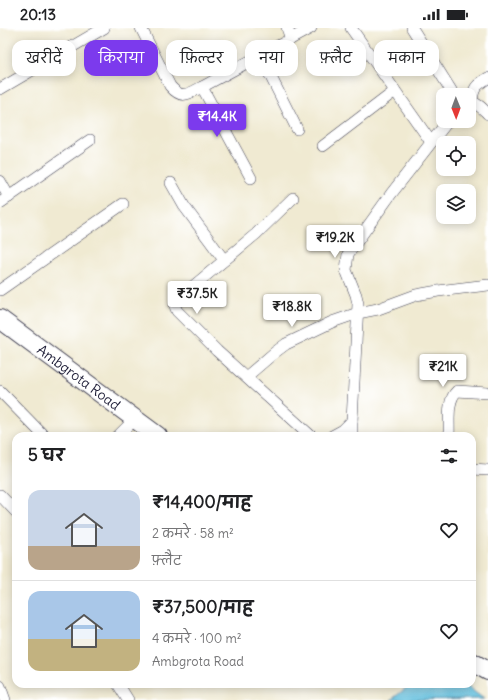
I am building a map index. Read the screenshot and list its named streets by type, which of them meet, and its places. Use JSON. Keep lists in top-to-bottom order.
{
  "streets": {
    "main road": ["Ambgrota Road"]
  },
  "north": "bottom",
  "page": {
    "status": "20:13",
    "chip": [
      "खरीदें",
      "किराया",
      "फ़िल्टर",
      "नया",
      "फ़्लैट",
      "मकान"
    ],
    "price": [
      "₹14.4K",
      "₹19.2K",
      "₹37.5K",
      "₹18.8K",
      "₹21K"
    ],
    "heading": "5 घर",
    "list": [
      {
        "name": "₹14,400/माह",
        "note": "2 कमरे · 58 m² · फ़्लैट"
      },
      {
        "name": "₹37,500/माह",
        "note": "4 कमरे · 100 m² · Ambgrota Road"
      }
    ]
  }
}
